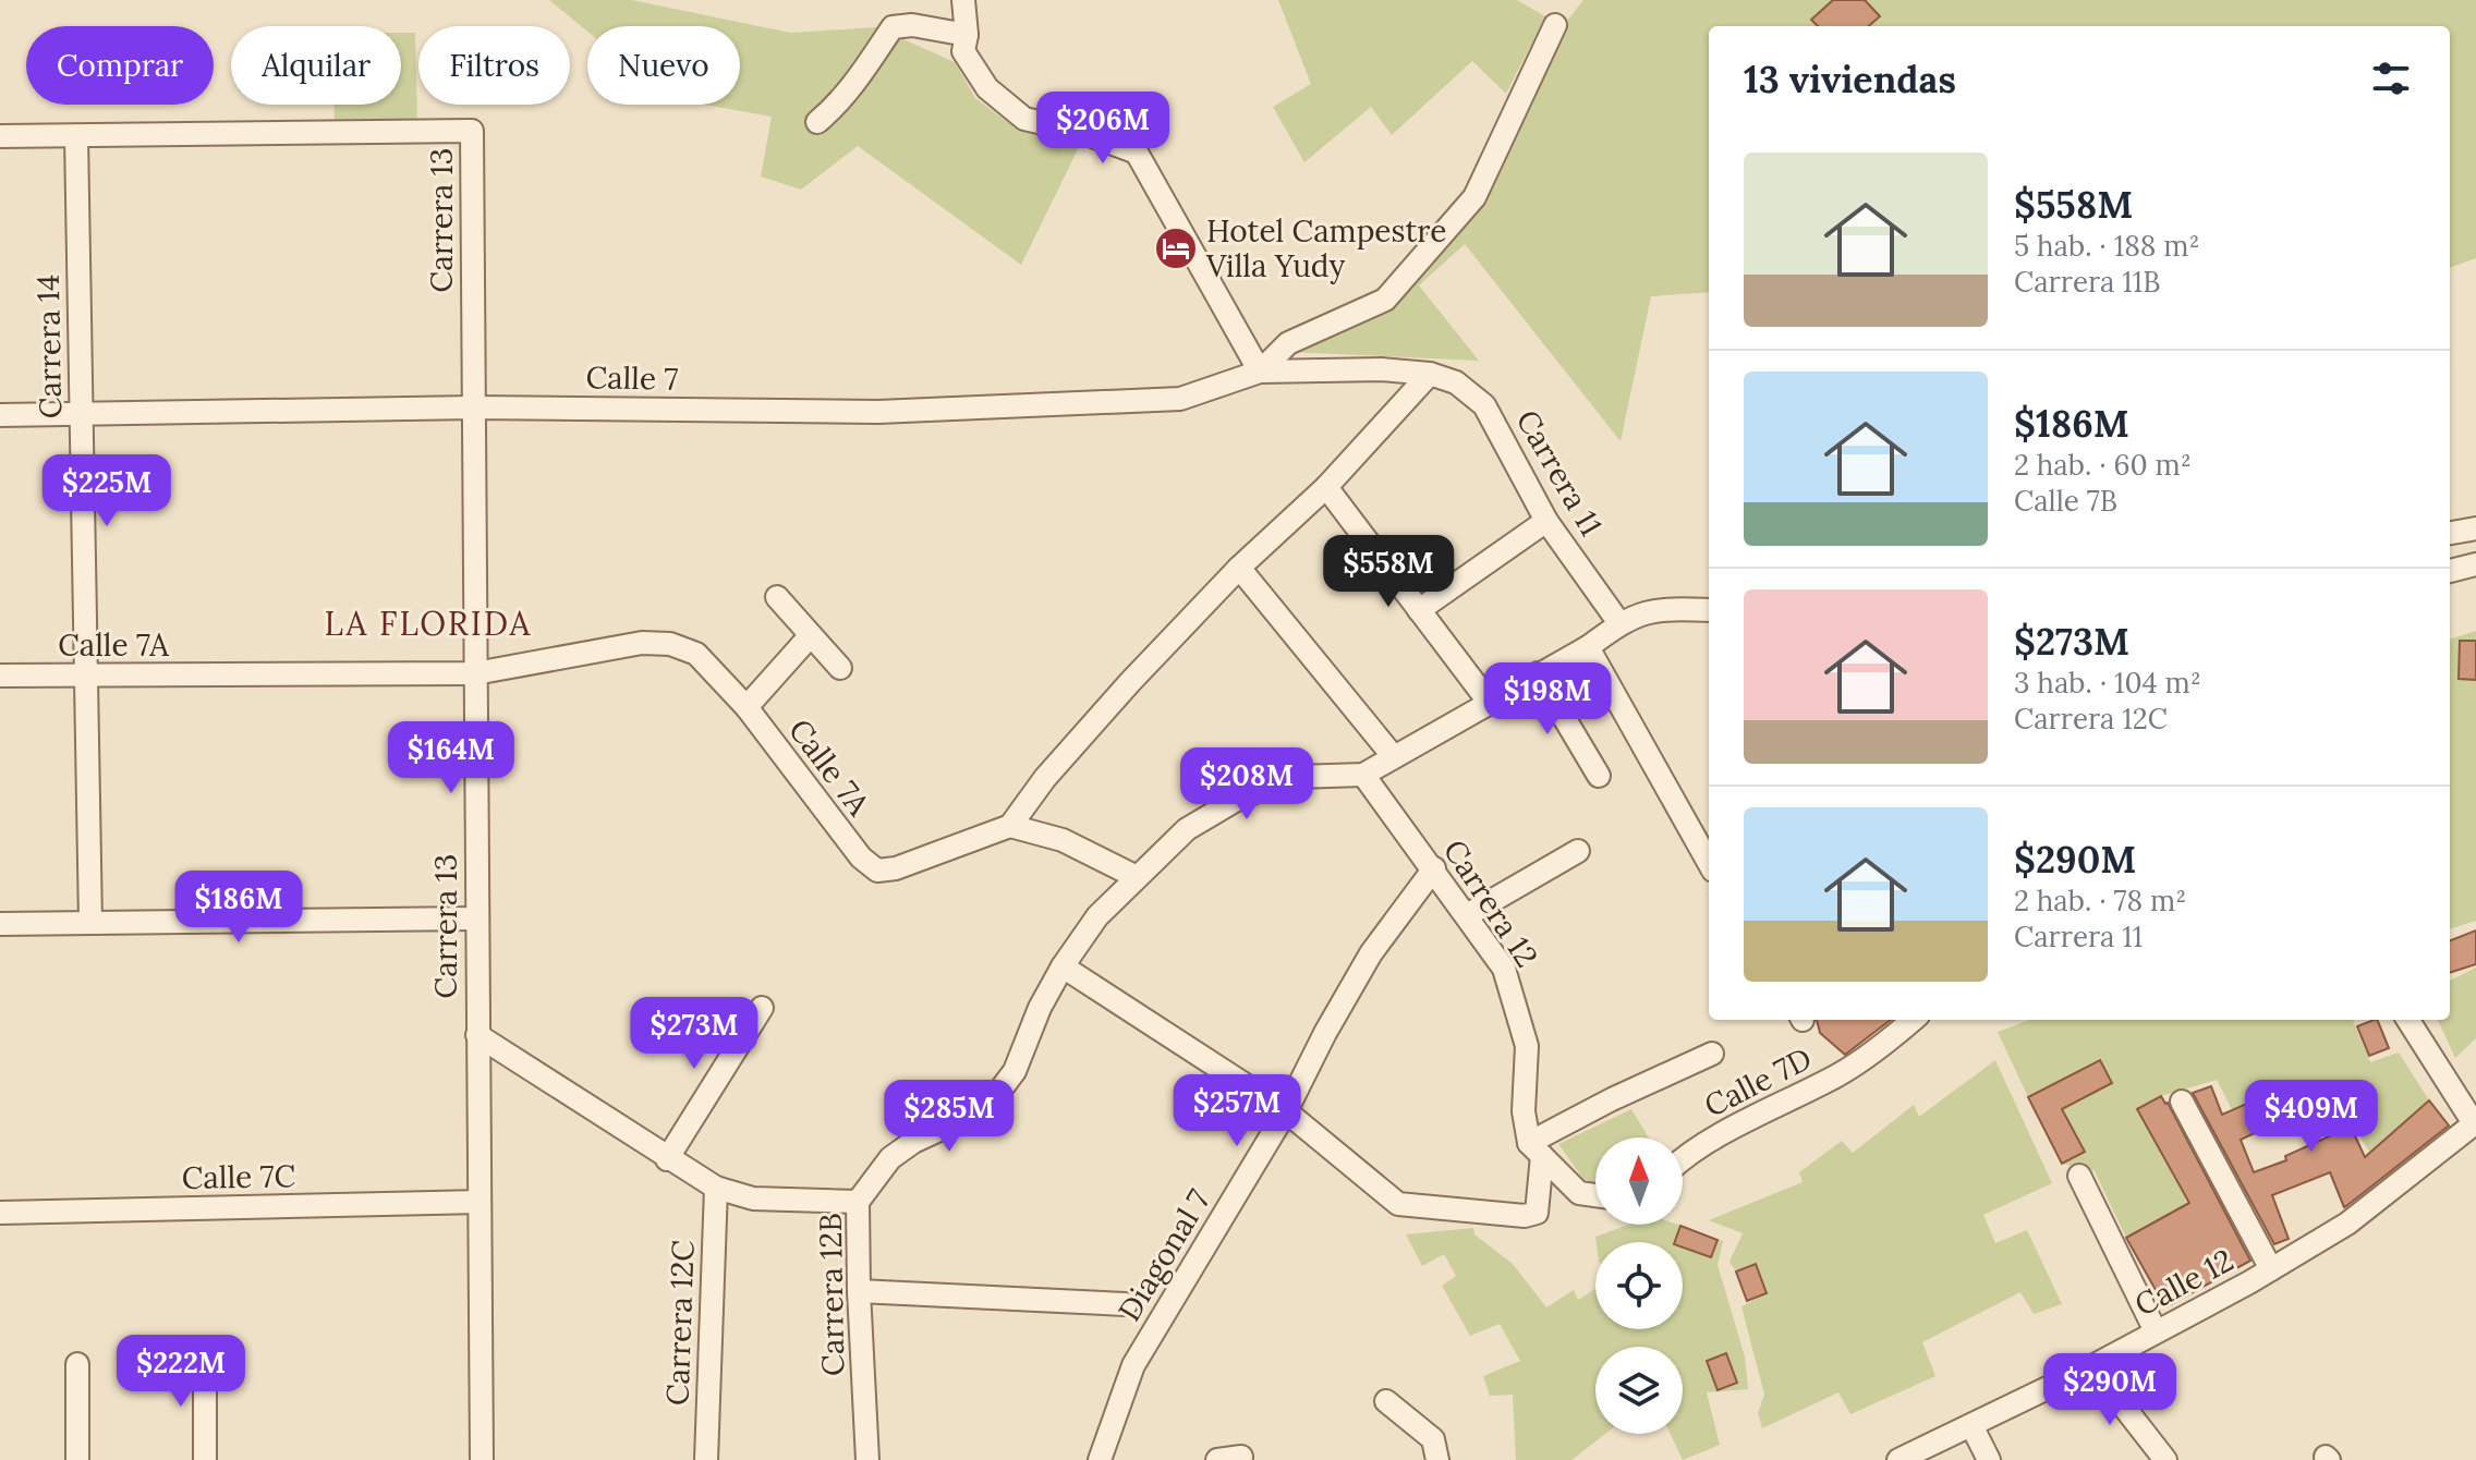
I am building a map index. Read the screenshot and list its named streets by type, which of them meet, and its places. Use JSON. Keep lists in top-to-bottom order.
{
  "streets": {
    "street": [
      "Carrera 13",
      "Carrera 14",
      "Calle 7",
      "Carrera 11",
      "Calle 7A",
      "Carrera 12",
      "Calle 7D",
      "Calle 7C",
      "Diagonal 7",
      "Calle 12",
      "Carrera 12B",
      "Carrera 12C"
    ]
  },
  "crossings": [
    ["Carrera 13", "Carrera 14"],
    ["Carrera 13", "Calle 7"],
    ["Carrera 13", "Calle 7A"],
    ["Carrera 13", "Calle 7C"],
    ["Carrera 14", "Calle 7"],
    ["Carrera 14", "Calle 7A"],
    ["Carrera 12", "Diagonal 7"],
    ["Carrera 12", "Carrera 12B"]
  ],
  "districts": ["LA FLORIDA"],
  "places": {
    "hotel": ["Hotel Campestre Villa Yudy"]
  },
  "north": "top",
  "page": {
    "chip": [
      "Comprar",
      "Alquilar",
      "Filtros",
      "Nuevo"
    ],
    "heading": "13 viviendas",
    "price": [
      "$206M",
      "$225M",
      "$558M",
      "$198M",
      "$164M",
      "$208M",
      "$186M",
      "$273M",
      "$257M",
      "$285M",
      "$409M",
      "$222M",
      "$290M"
    ],
    "list": [
      {
        "name": "$558M",
        "note": "5 hab. · 188 m² · Carrera 11B"
      },
      {
        "name": "$186M",
        "note": "2 hab. · 60 m² · Calle 7B"
      },
      {
        "name": "$273M",
        "note": "3 hab. · 104 m² · Carrera 12C"
      },
      {
        "name": "$290M",
        "note": "2 hab. · 78 m² · Carrera 11"
      }
    ]
  }
}
